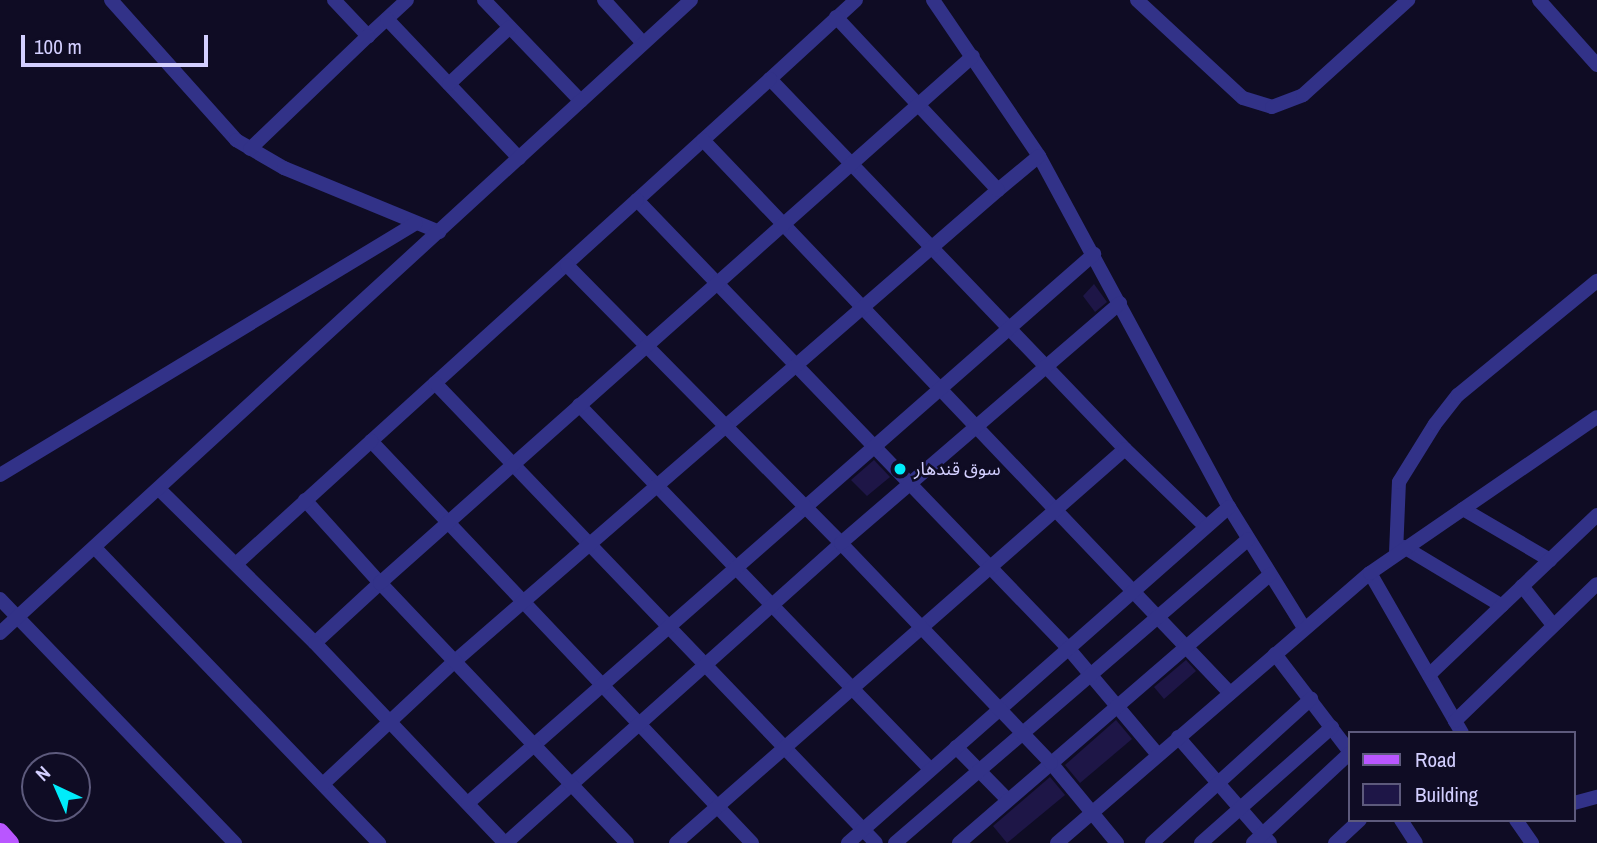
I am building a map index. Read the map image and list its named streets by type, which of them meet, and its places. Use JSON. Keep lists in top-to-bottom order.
{
  "places": ["سوق قندهار"],
  "legend": ["Road", "Building"],
  "scale_bar": "100 m",
  "north": "top left"
}
